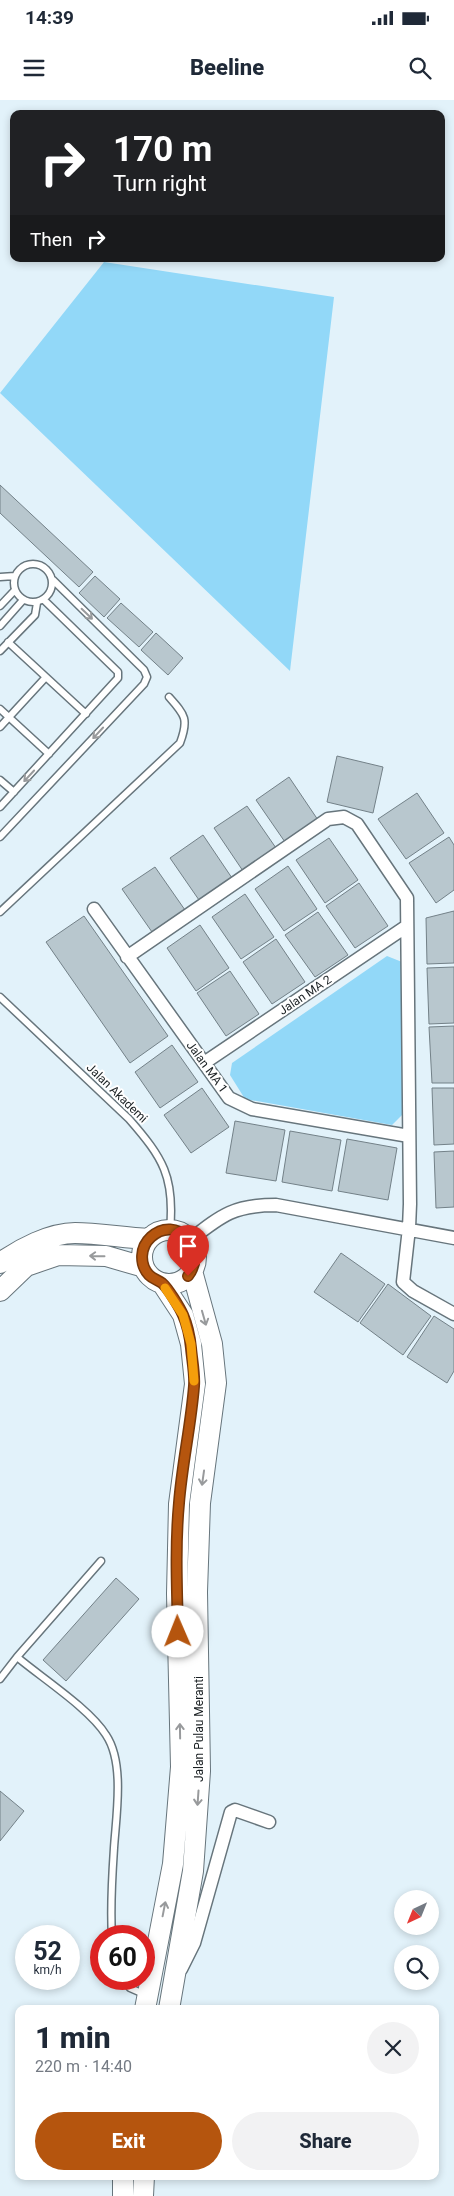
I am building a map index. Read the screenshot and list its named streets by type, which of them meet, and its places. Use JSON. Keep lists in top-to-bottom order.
{
  "streets": {
    "main road": ["Jalan Pulau Meranti"],
    "street": ["Jalan MA 2", "Jalan MA 1"],
    "lane": ["Jalan Akademi"]
  },
  "crossings": [
    ["Jalan MA 2", "Jalan MA 1"],
    ["Jalan Akademi", "Jalan Pulau Meranti"]
  ],
  "north": "bottom left",
  "page": {
    "status": "14:39",
    "header": "Beeline",
    "turn": ["170 m", "Turn right"],
    "then": "Then",
    "speed": "52 km/h",
    "limit": "60",
    "heading": ["1 min", "220 m · 14:40"],
    "buttons": ["Exit", "Share"]
  }
}
